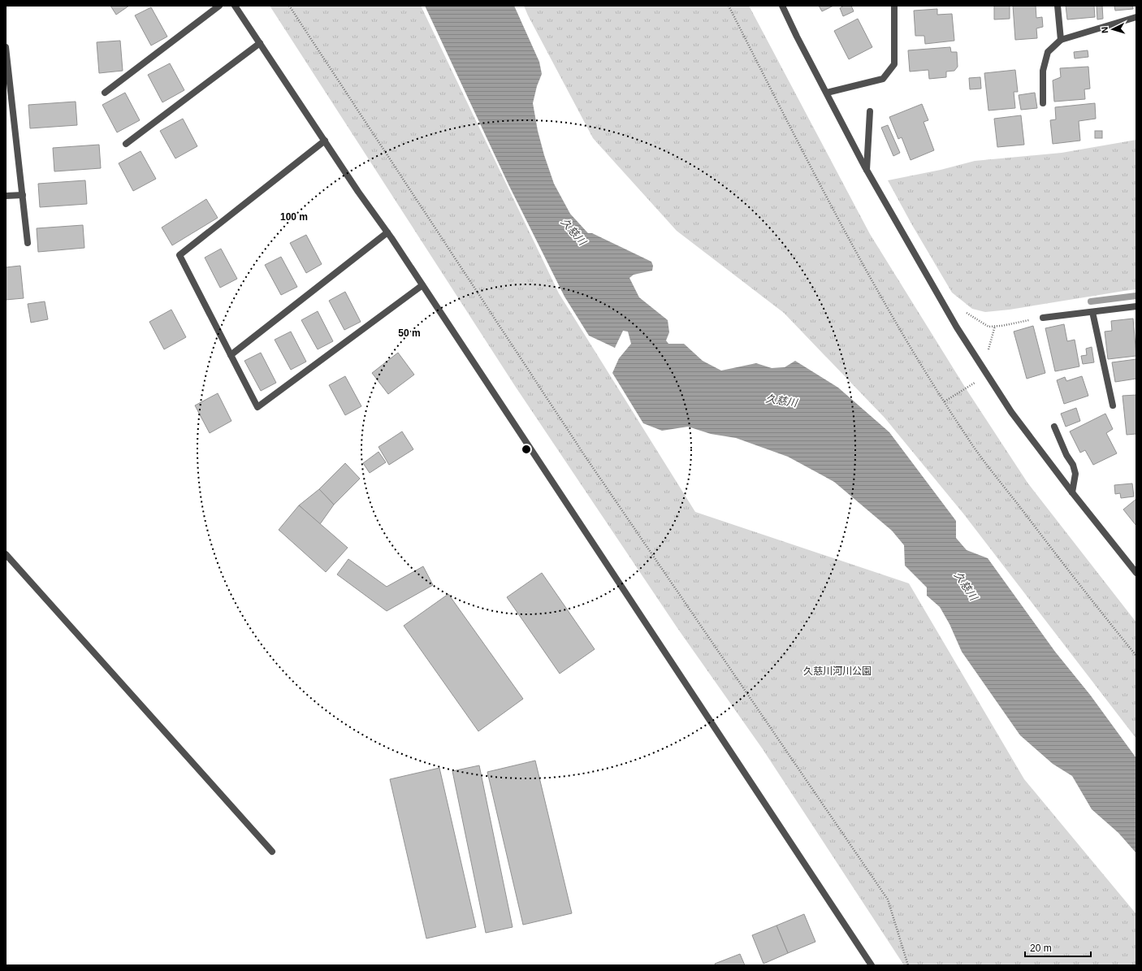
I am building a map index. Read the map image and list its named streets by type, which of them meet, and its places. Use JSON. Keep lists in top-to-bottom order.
{
  "water": ["久慈川"],
  "parks": ["久慈川河川公園"],
  "scale_bar": "20 m",
  "north": "left",
  "rings": ["100 m", "50 m"]
}
